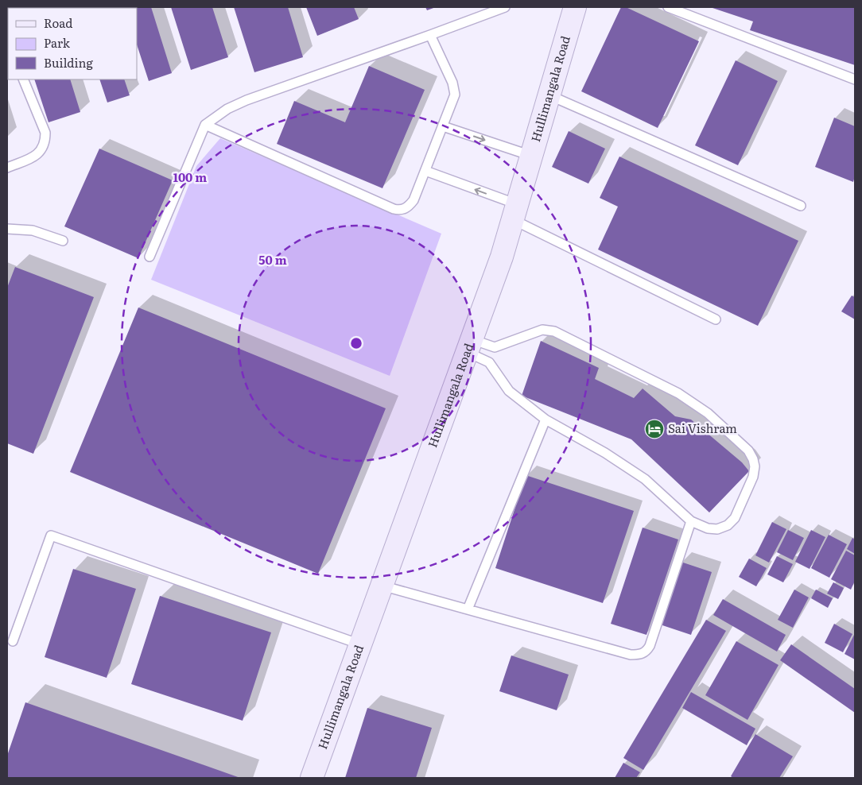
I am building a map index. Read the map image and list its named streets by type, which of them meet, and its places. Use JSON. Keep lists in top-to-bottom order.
{
  "streets": {
    "street": ["Hullimangala Road"]
  },
  "places": {
    "hotel": ["Sai Vishram"]
  },
  "legend": ["Road", "Park", "Building"],
  "rings": ["100 m", "50 m"]
}
